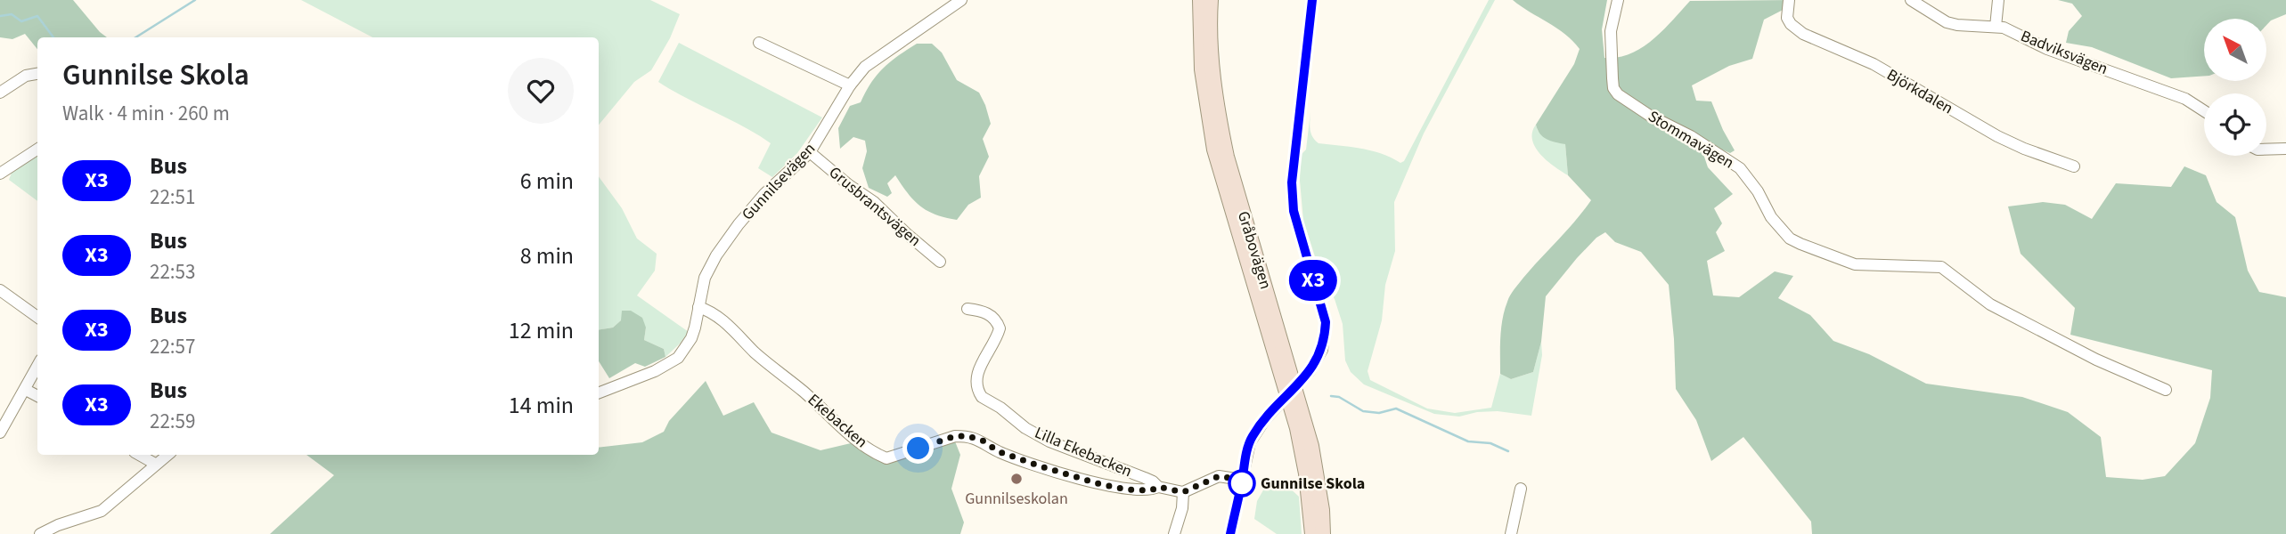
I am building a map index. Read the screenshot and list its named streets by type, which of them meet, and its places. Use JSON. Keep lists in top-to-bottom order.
{
  "streets": {
    "main road": ["Gråbovägen"],
    "street": [
      "Badviksvägen",
      "Björkdalen",
      "Stommavägen",
      "Gunnilsevägen",
      "Grusbrantsvägen",
      "Ekebacken",
      "Lilla Ekebacken"
    ]
  },
  "crossings": [
    ["Gunnilsevägen", "Grusbrantsvägen"],
    ["Gunnilsevägen", "Ekebacken"],
    ["Ekebacken", "Lilla Ekebacken"]
  ],
  "places": ["Gunnilseskolan", "Gunnilse Skola"],
  "lines": ["bus line X3"],
  "north": "top left",
  "page": {
    "on_map": "X3",
    "heading": ["Gunnilse Skola", "Walk · 4 min · 260 m"],
    "list": [
      {
        "mark": "X3",
        "name": "Bus",
        "note": "22:51",
        "value": "6 min"
      },
      {
        "mark": "X3",
        "name": "Bus",
        "note": "22:53",
        "value": "8 min"
      },
      {
        "mark": "X3",
        "name": "Bus",
        "note": "22:57",
        "value": "12 min"
      },
      {
        "mark": "X3",
        "name": "Bus",
        "note": "22:59",
        "value": "14 min"
      }
    ]
  }
}
